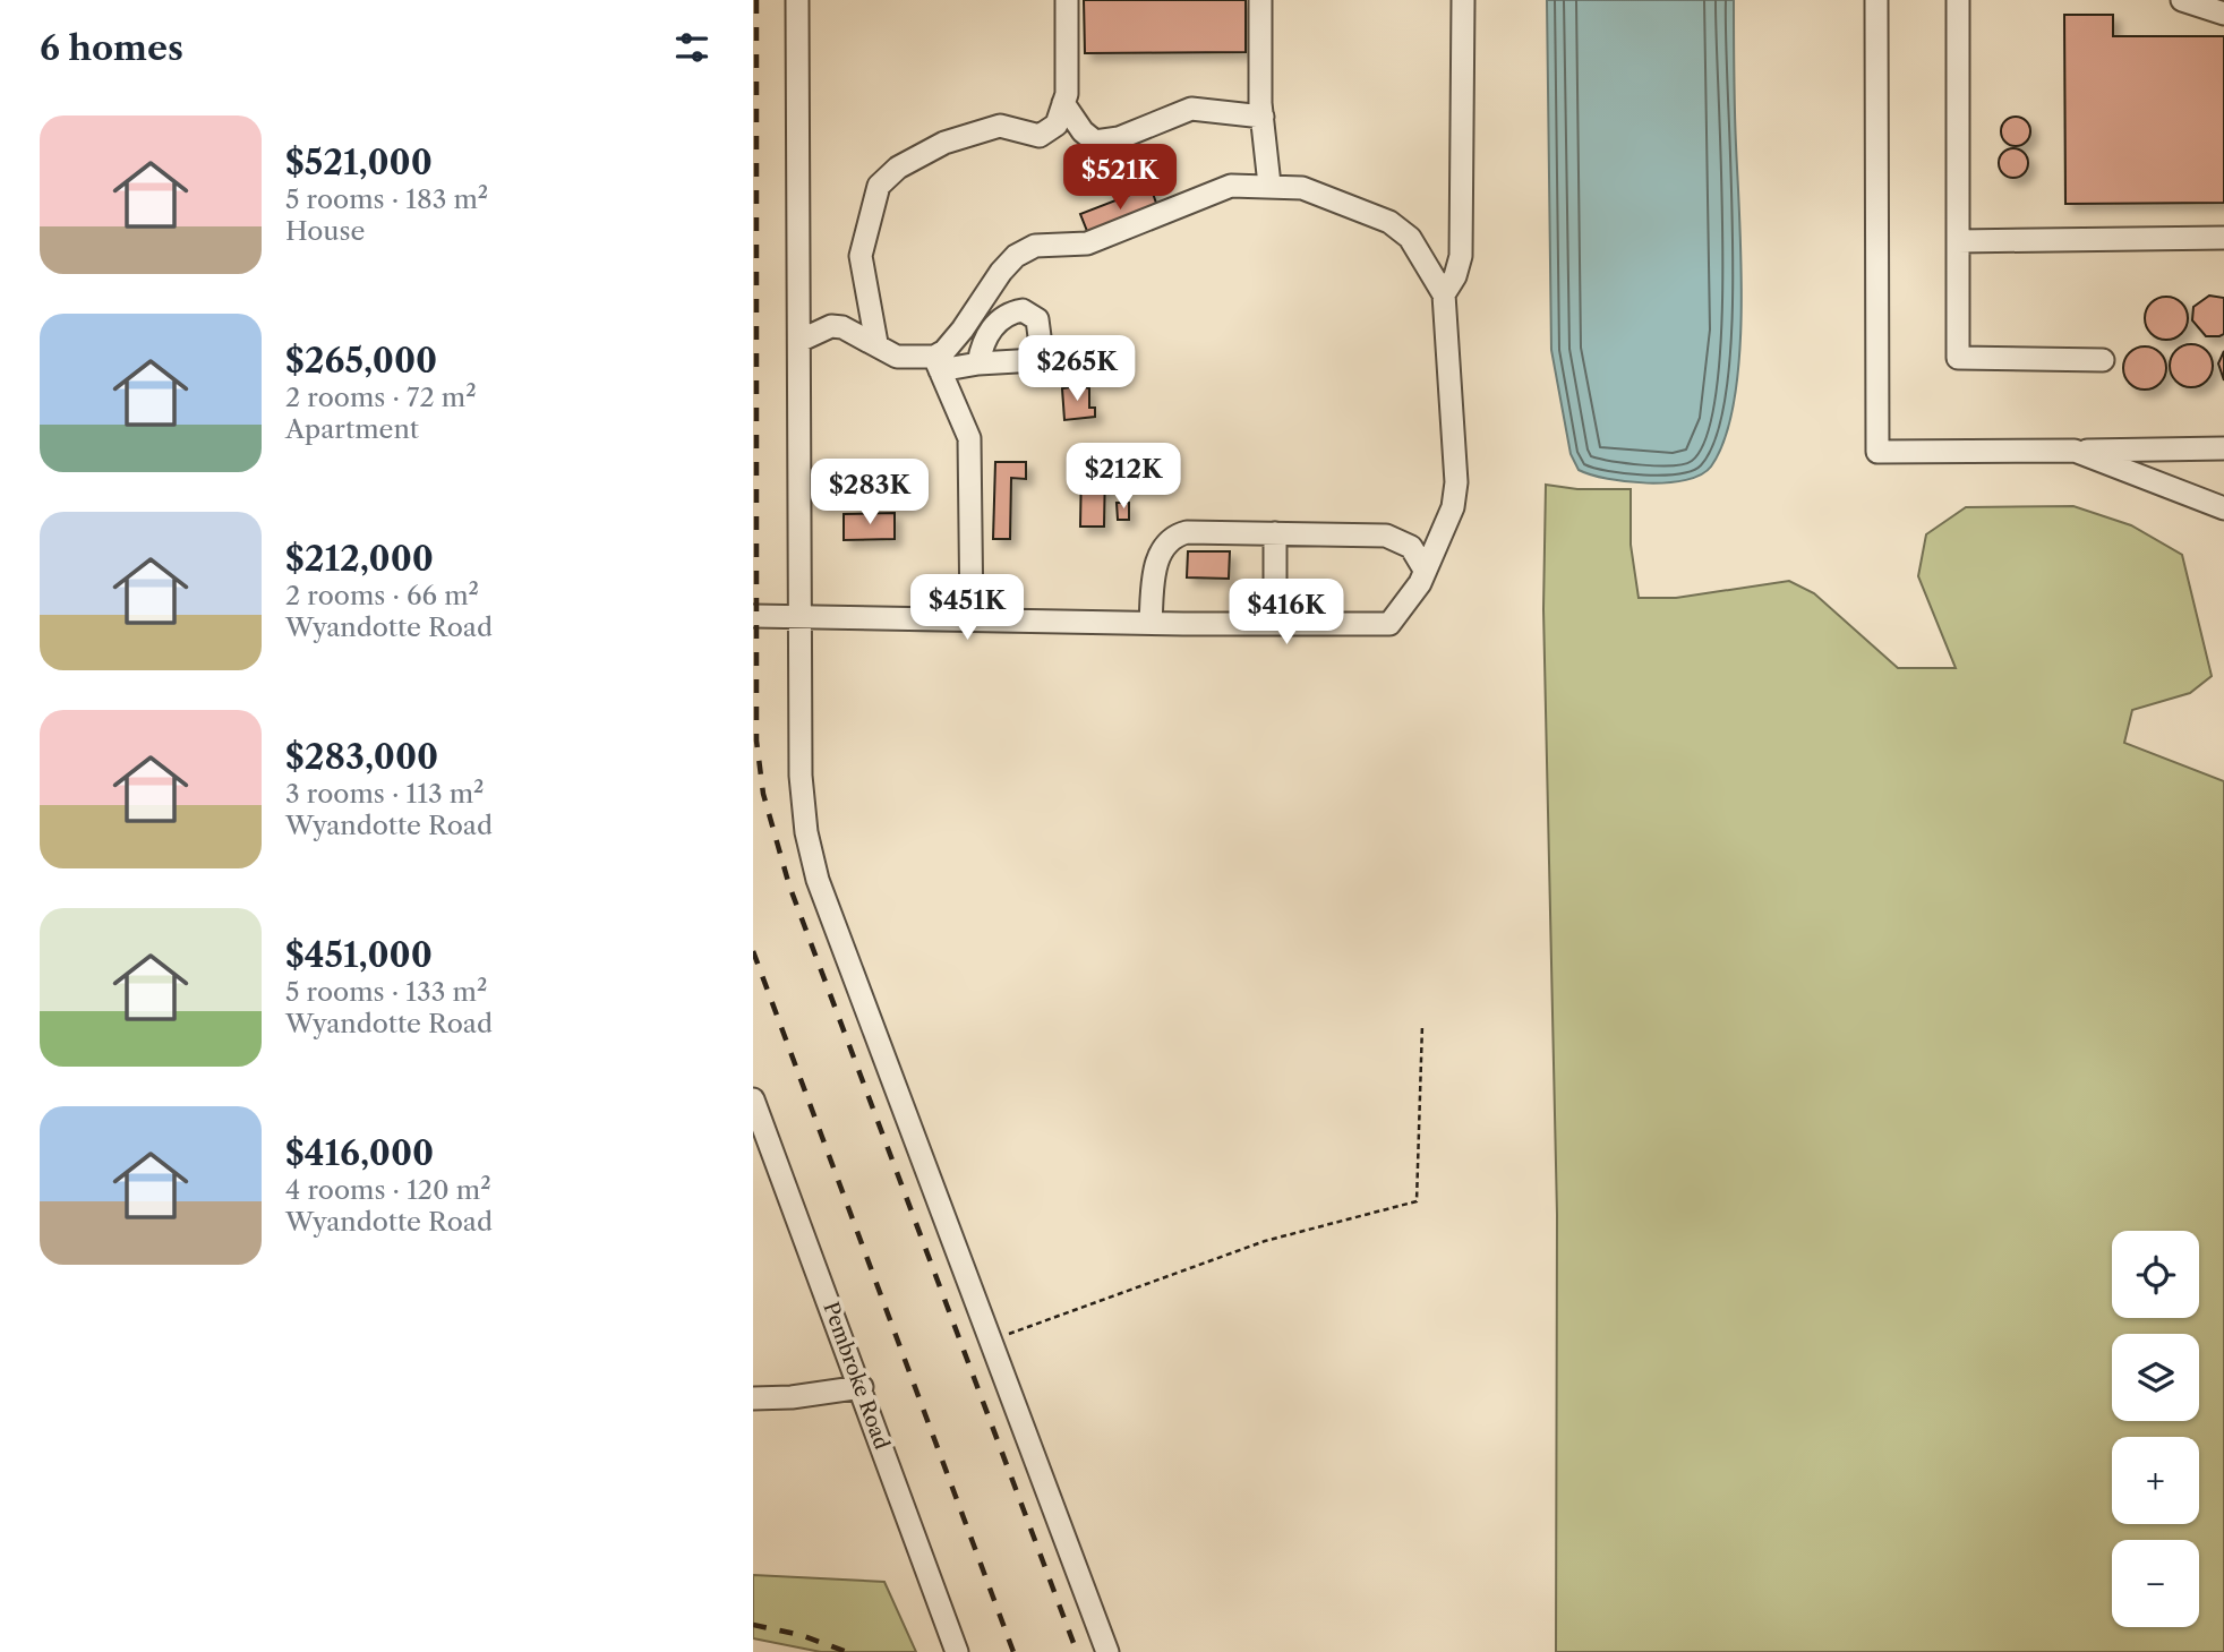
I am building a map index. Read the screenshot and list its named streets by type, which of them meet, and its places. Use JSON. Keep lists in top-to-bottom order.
{
  "streets": {
    "street": ["Pembroke Road"]
  },
  "page": {
    "heading": "6 homes",
    "list": [
      {
        "name": "$521,000",
        "note": "5 rooms · 183 m² · House"
      },
      {
        "name": "$265,000",
        "note": "2 rooms · 72 m² · Apartment"
      },
      {
        "name": "$212,000",
        "note": "2 rooms · 66 m² · Wyandotte Road"
      },
      {
        "name": "$283,000",
        "note": "3 rooms · 113 m² · Wyandotte Road"
      },
      {
        "name": "$451,000",
        "note": "5 rooms · 133 m² · Wyandotte Road"
      },
      {
        "name": "$416,000",
        "note": "4 rooms · 120 m² · Wyandotte Road"
      }
    ],
    "price": [
      "$521K",
      "$265K",
      "$212K",
      "$283K",
      "$451K",
      "$416K"
    ],
    "map_buttons": ["+", "−"]
  }
}
